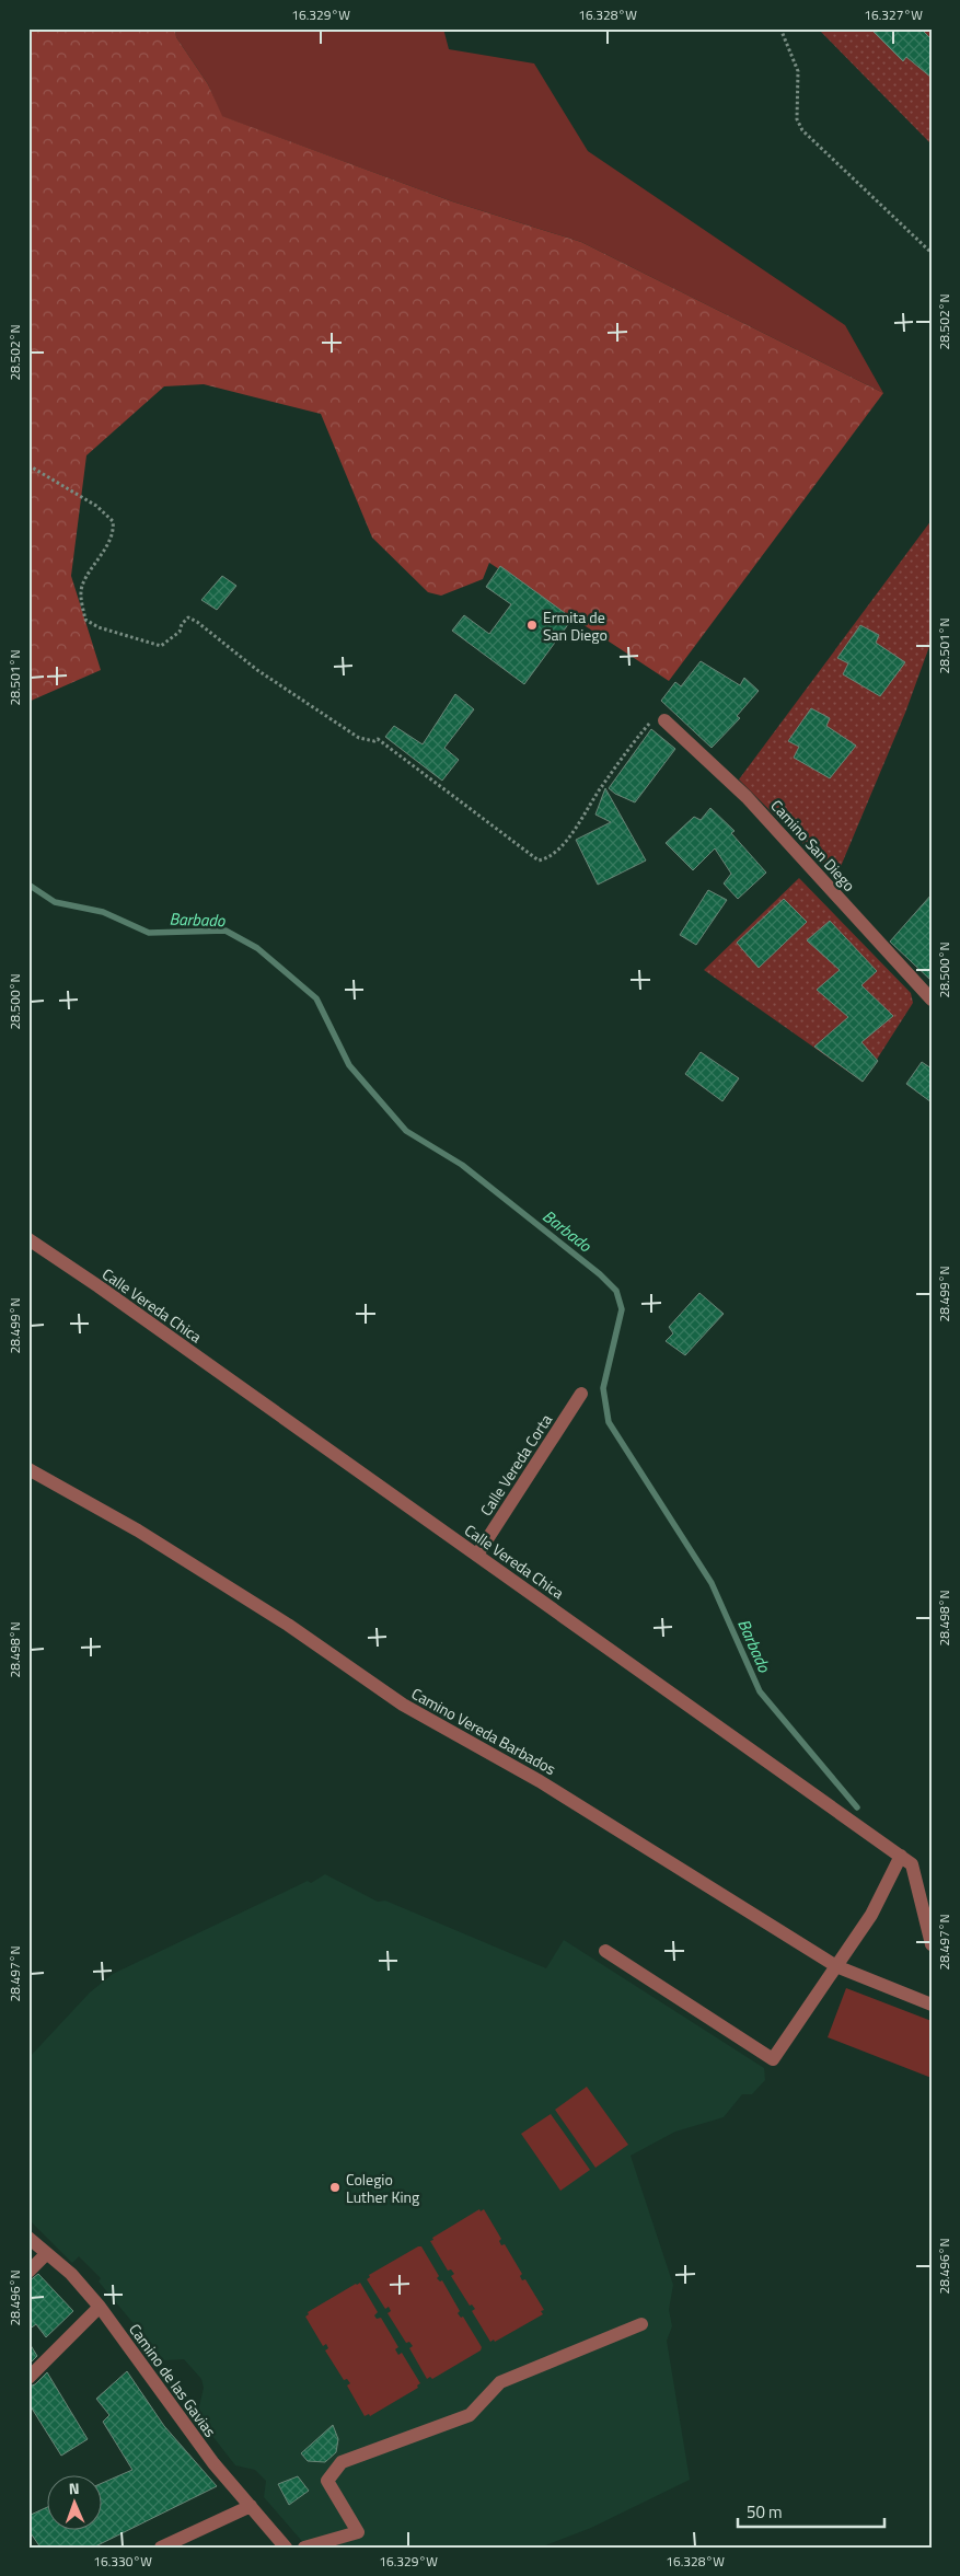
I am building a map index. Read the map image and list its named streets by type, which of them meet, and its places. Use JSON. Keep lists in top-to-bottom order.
{
  "streets": {
    "street": [
      "Camino San Diego",
      "Calle Vereda Chica",
      "Calle Vereda Corta",
      "Camino Vereda Barbados",
      "Camino de las Gavias"
    ]
  },
  "crossings": [
    ["Calle Vereda Chica", "Calle Vereda Corta"]
  ],
  "water": ["Barbado"],
  "places": ["Ermita de San Diego", "Colegio Luther King"],
  "scale_bar": "50 m",
  "north": "top",
  "coordinates": [
    "16.329°W",
    "16.328°W",
    "16.327°W",
    "28.502°N",
    "28.501°N",
    "28.500°N",
    "28.499°N",
    "28.498°N",
    "28.497°N",
    "28.496°N",
    "16.330°W"
  ]
}
